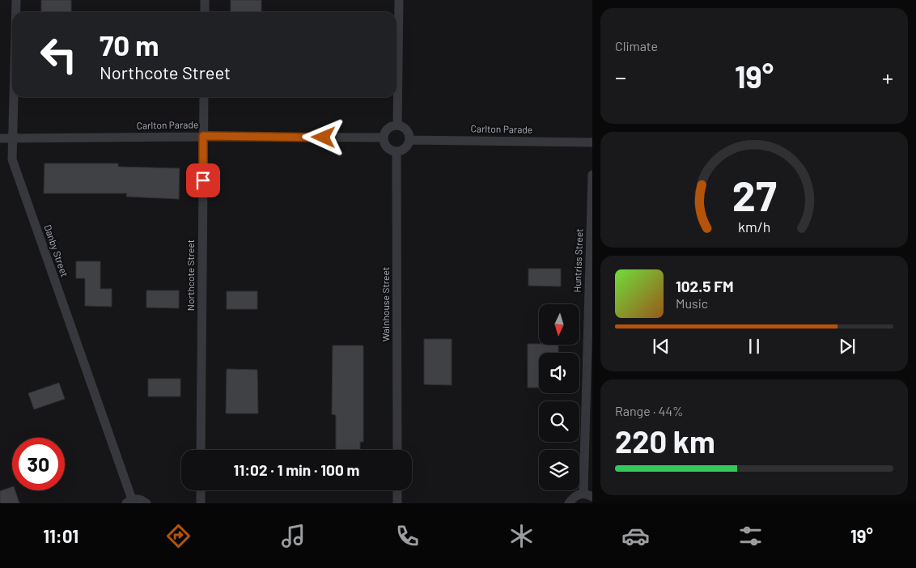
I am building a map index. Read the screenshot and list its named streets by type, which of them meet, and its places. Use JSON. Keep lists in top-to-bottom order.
{
  "streets": {
    "street": [
      "Carlton Parade",
      "Danby Street",
      "Huntriss Street",
      "Northcote Street",
      "Wainhouse Street"
    ]
  },
  "crossings": [
    ["Carlton Parade", "Danby Street"],
    ["Carlton Parade", "Northcote Street"],
    ["Carlton Parade", "Wainhouse Street"]
  ],
  "north": "bottom",
  "page": {
    "tile": [
      "Climate",
      ["Range · 44%", "220 km"]
    ],
    "turn": ["70 m", "Northcote Street"],
    "heat": ["−", "19°", "+"],
    "song": ["102.5 FM", "Music"],
    "limit": "30",
    "trip": "11:02 · 1 min · 100 m",
    "tabs": ["11:01", "19°"],
    "gauge": ["27", "km/h"]
  }
}
